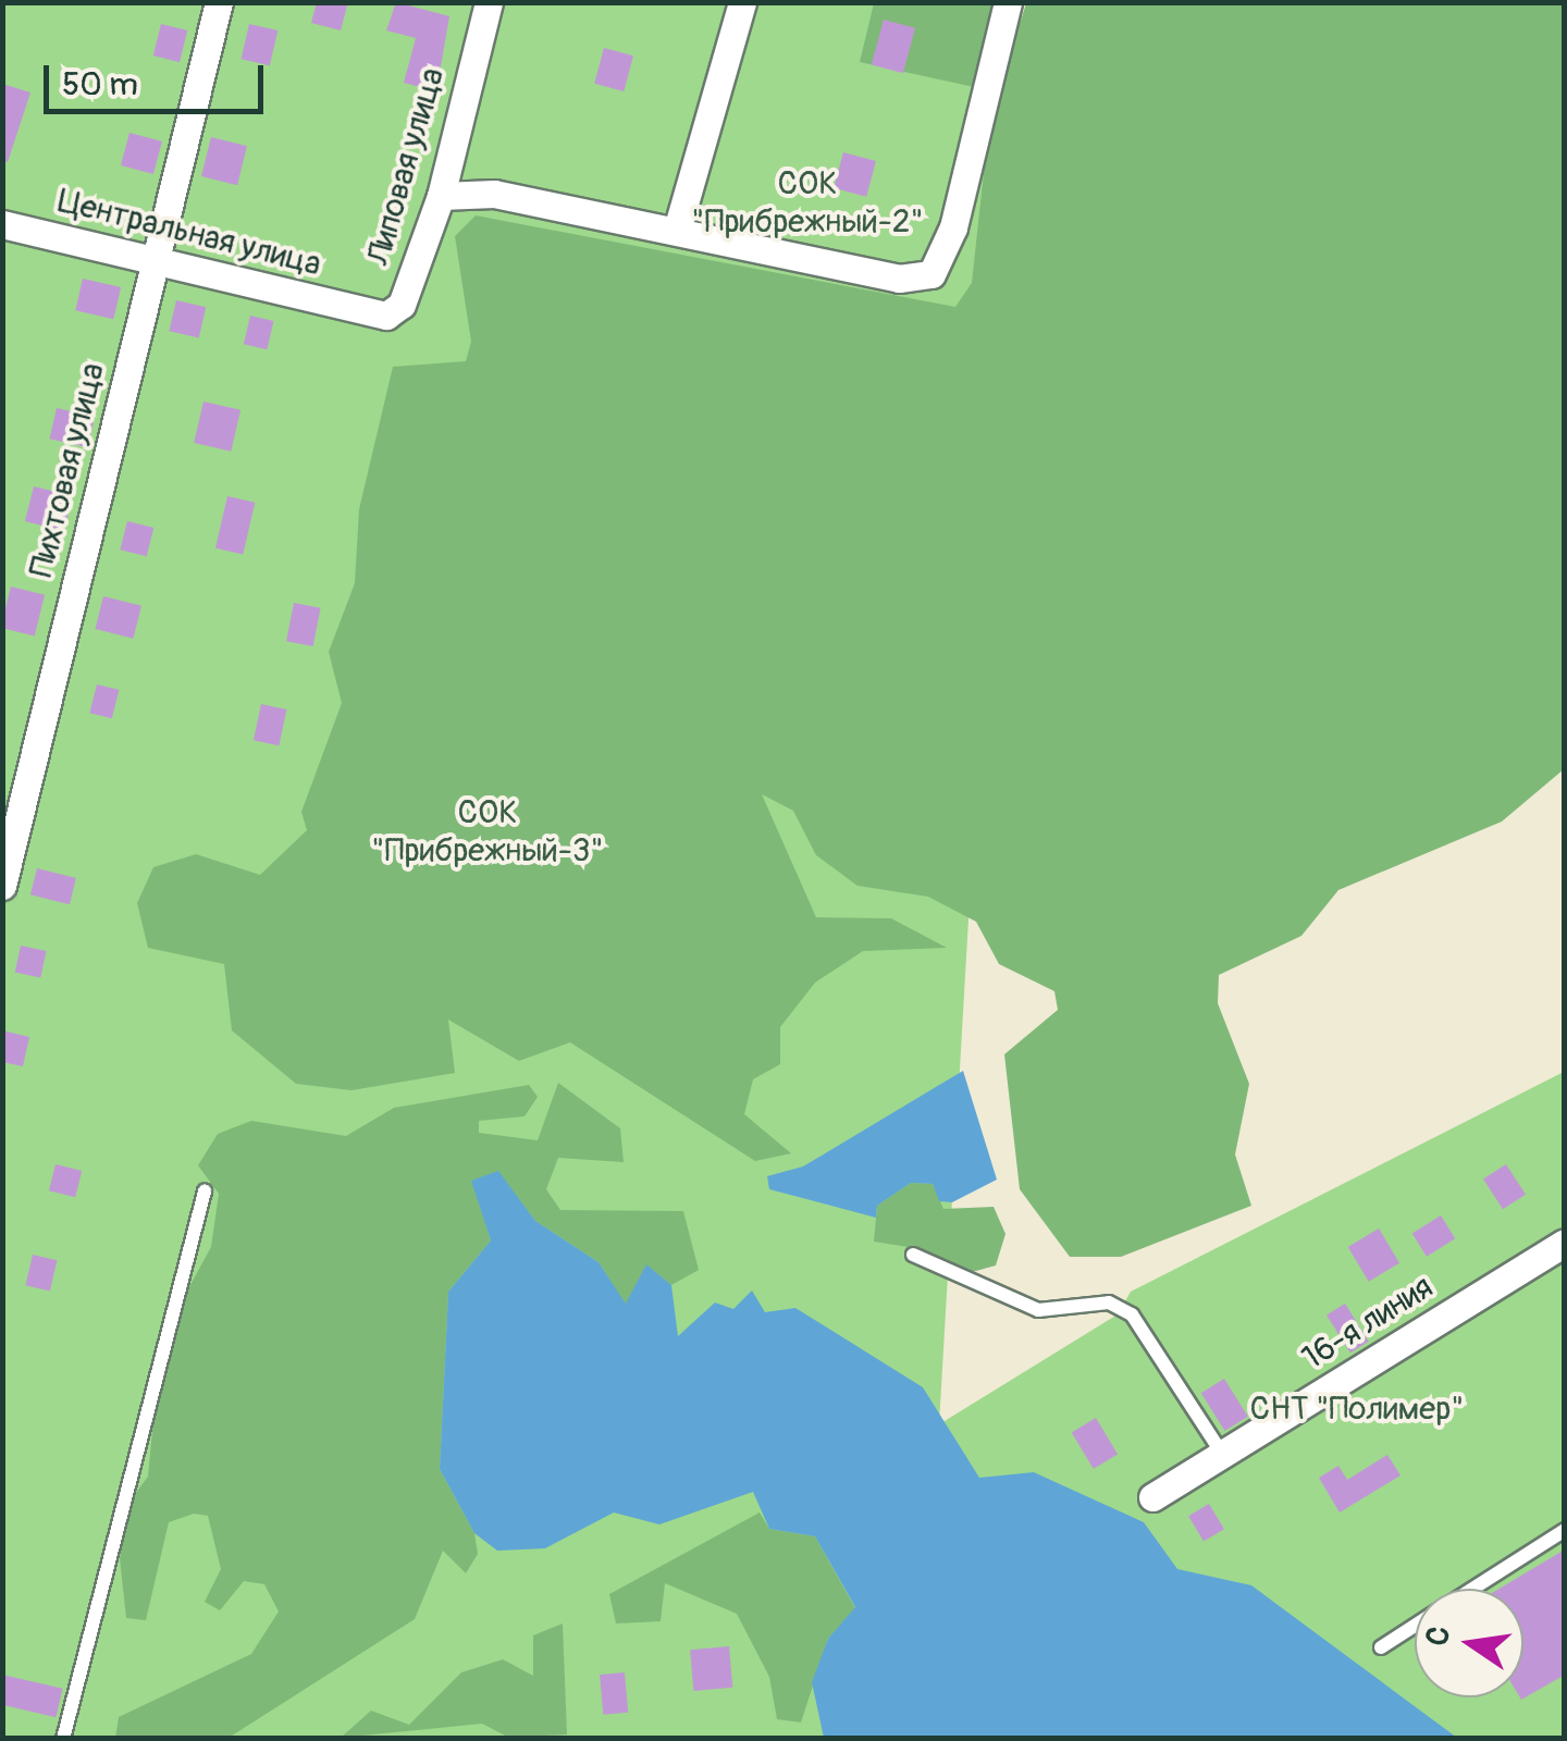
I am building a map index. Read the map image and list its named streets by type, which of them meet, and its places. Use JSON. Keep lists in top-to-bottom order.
{
  "streets": {
    "street": [
      "Липовая улица",
      "Центральная улица",
      "Пихтовая улица",
      "16-я линия"
    ]
  },
  "crossings": [
    ["Липовая улица", "Центральная улица"],
    ["Центральная улица", "Пихтовая улица"]
  ],
  "parks": ["СОК \"Прибрежный-2\"", "СОК \"Прибрежный-3\"", "СНТ \"Полимер\""],
  "scale_bar": "50 m",
  "north": "left"
}
